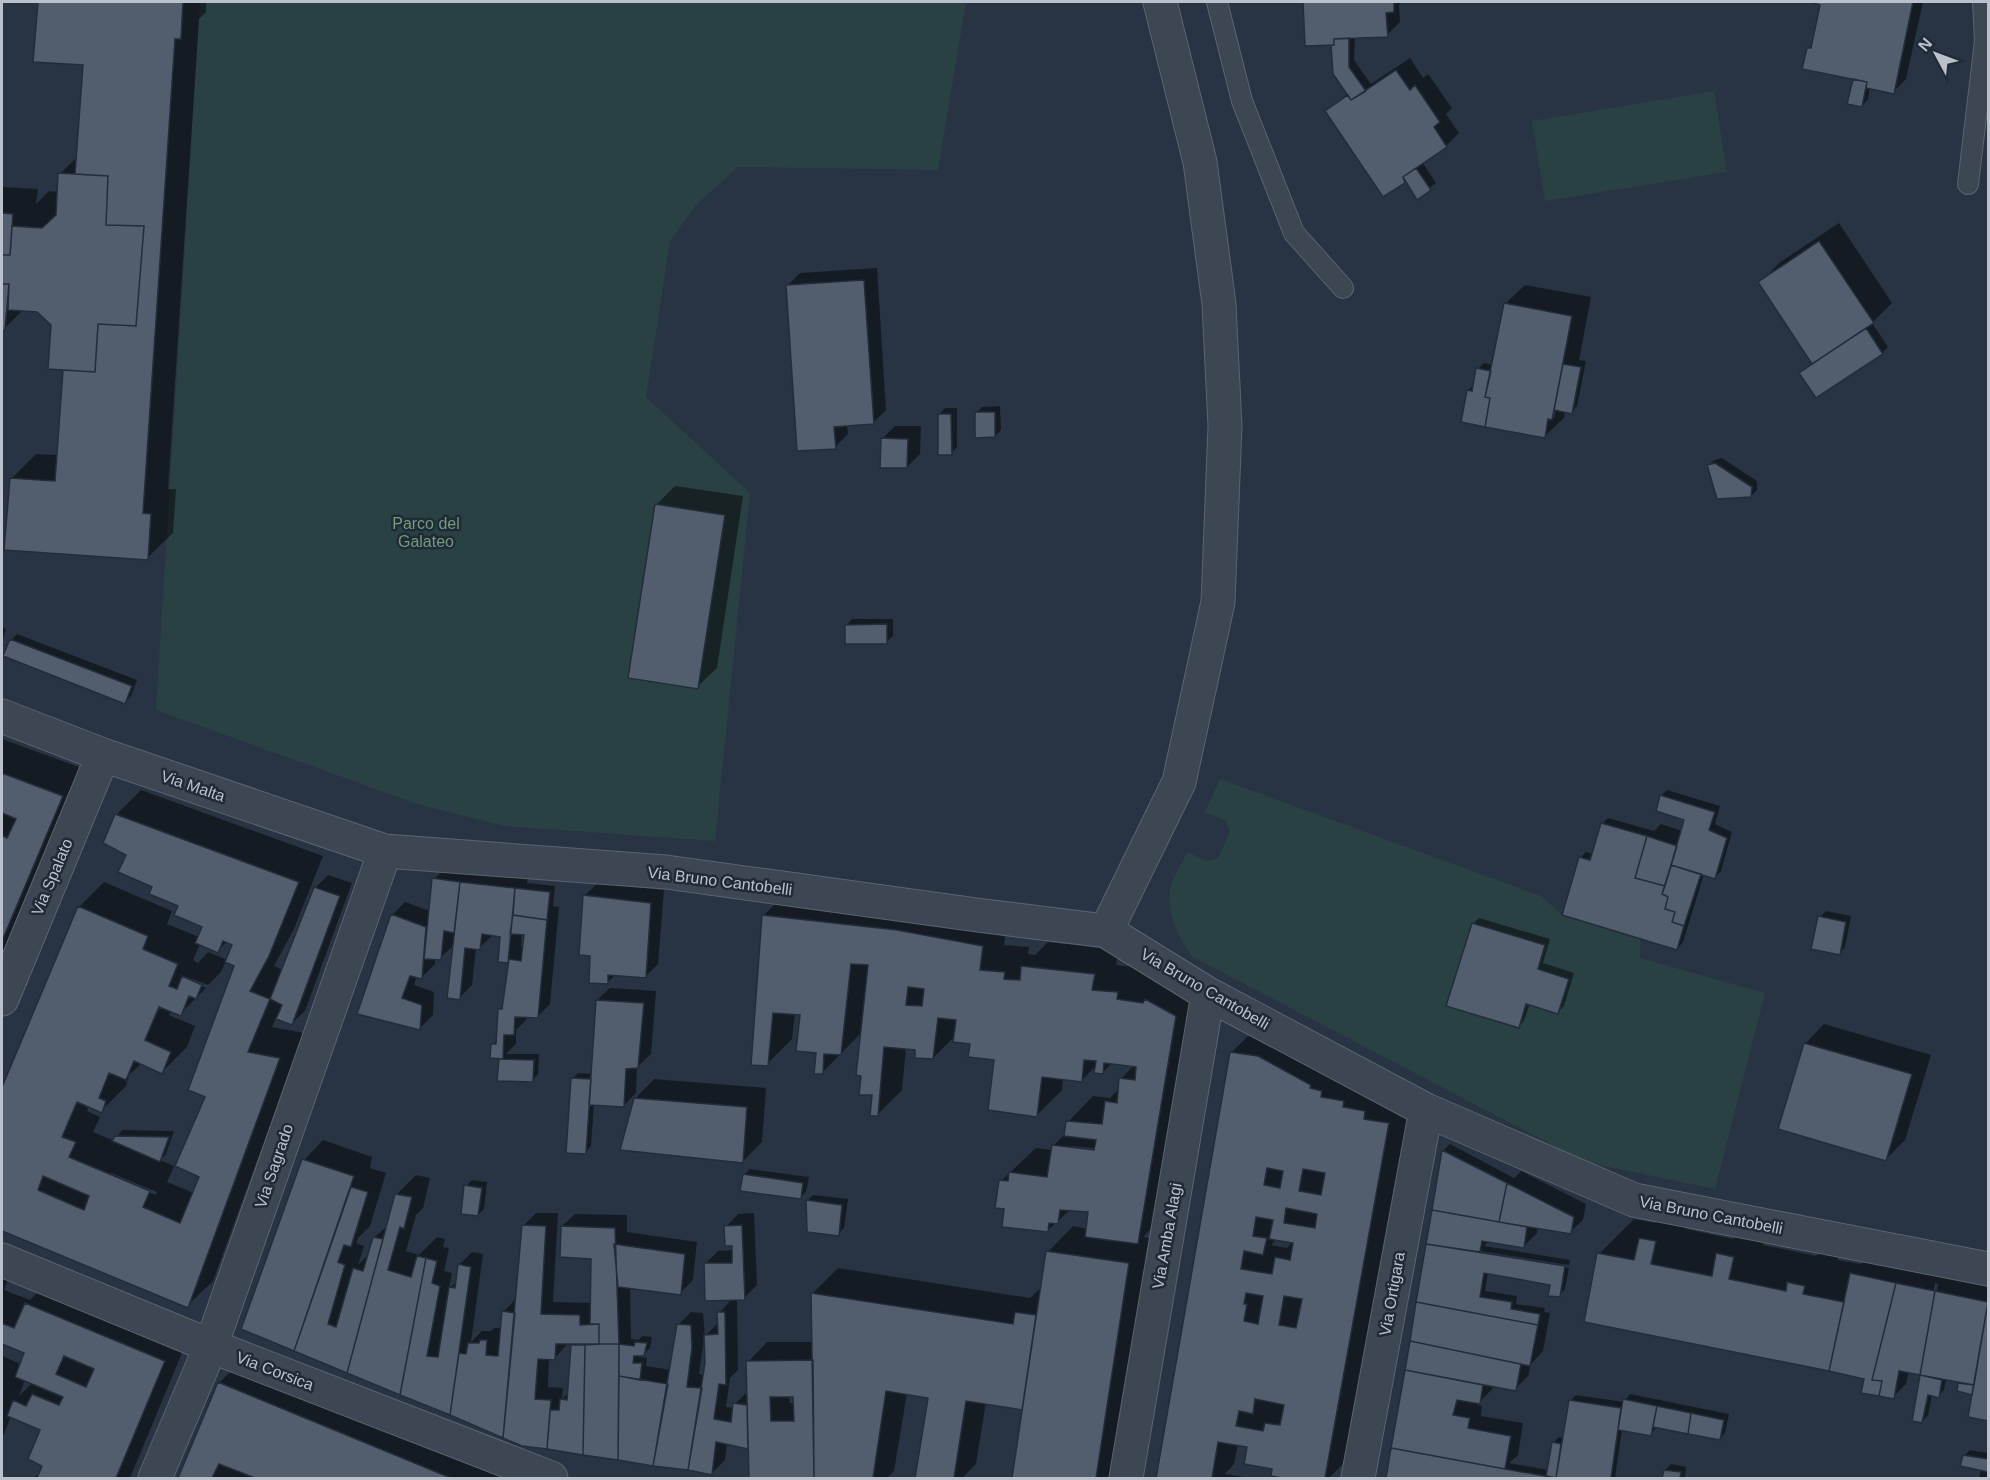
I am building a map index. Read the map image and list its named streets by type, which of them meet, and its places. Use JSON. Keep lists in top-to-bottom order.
{
  "streets": {
    "street": [
      "Via Malta",
      "Via Spalato",
      "Via Bruno Cantobelli",
      "Via Sagrado",
      "Via Amba Alagi",
      "Via Ortigara",
      "Via Corsica"
    ]
  },
  "crossings": [
    ["Via Malta", "Via Spalato"],
    ["Via Malta", "Via Bruno Cantobelli"],
    ["Via Malta", "Via Sagrado"],
    ["Via Bruno Cantobelli", "Via Sagrado"],
    ["Via Bruno Cantobelli", "Via Amba Alagi"],
    ["Via Bruno Cantobelli", "Via Ortigara"],
    ["Via Sagrado", "Via Corsica"]
  ],
  "parks": ["Parco del Galateo"],
  "north": "top left"
}
